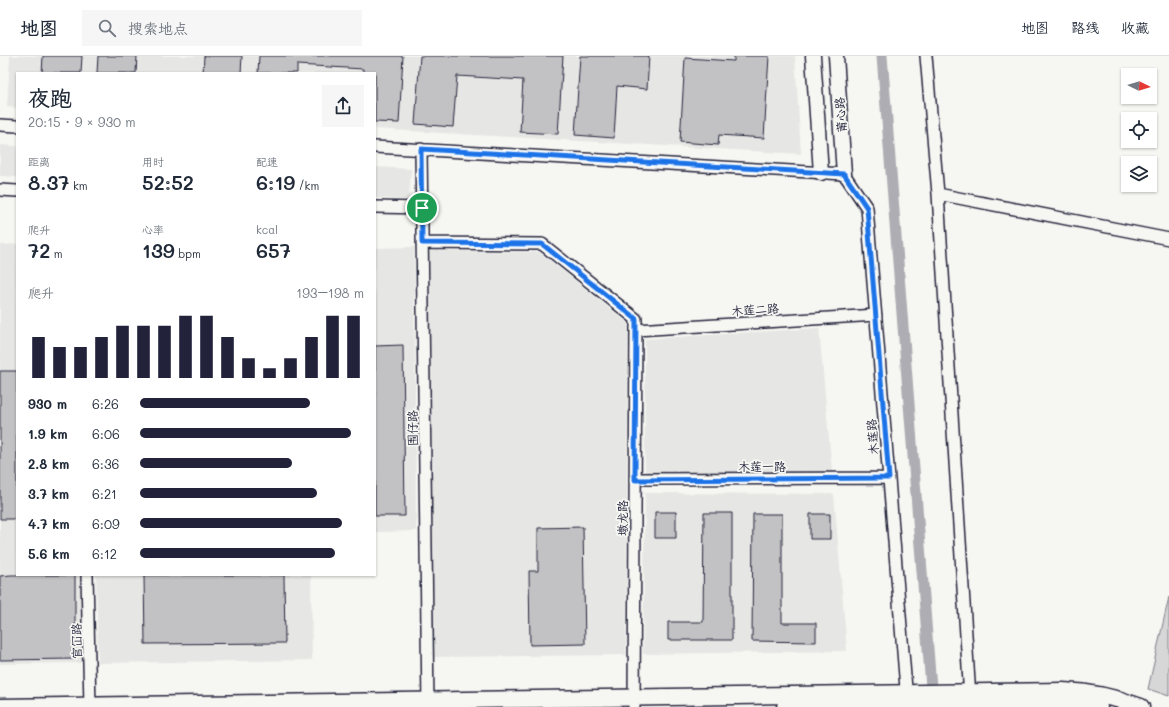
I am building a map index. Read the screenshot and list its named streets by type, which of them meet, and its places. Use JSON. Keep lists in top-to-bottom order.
{
  "streets": {
    "street": [
      "莆心路",
      "木莲二路",
      "围仔路",
      "木莲路",
      "木莲一路",
      "墩龙路",
      "官冚路"
    ]
  },
  "crossings": [
    ["莆心路", "木莲路"],
    ["木莲二路", "木莲路"],
    ["木莲二路", "墩龙路"],
    ["木莲路", "木莲一路"],
    ["木莲一路", "墩龙路"]
  ],
  "north": "right",
  "page": {
    "header": "地图",
    "search": "搜索地点",
    "nav": ["地图", "路线", "收藏"],
    "heading": ["夜跑", "20:15 · 9 × 930 m"],
    "stats": [
      ["距离", "8.37 km"],
      ["用时", "52:52"],
      ["配速", "6:19 /km"],
      ["爬升", "72 m"],
      ["心率", "139 bpm"],
      ["kcal", "657"]
    ],
    "chart": ["爬升", "193–198 m"],
    "list": [
      {
        "name": "930 m",
        "note": "6:26"
      },
      {
        "name": "1.9 km",
        "note": "6:06"
      },
      {
        "name": "2.8 km",
        "note": "6:36"
      },
      {
        "name": "3.7 km",
        "note": "6:21"
      },
      {
        "name": "4.7 km",
        "note": "6:09"
      },
      {
        "name": "5.6 km",
        "note": "6:12"
      }
    ]
  }
}
